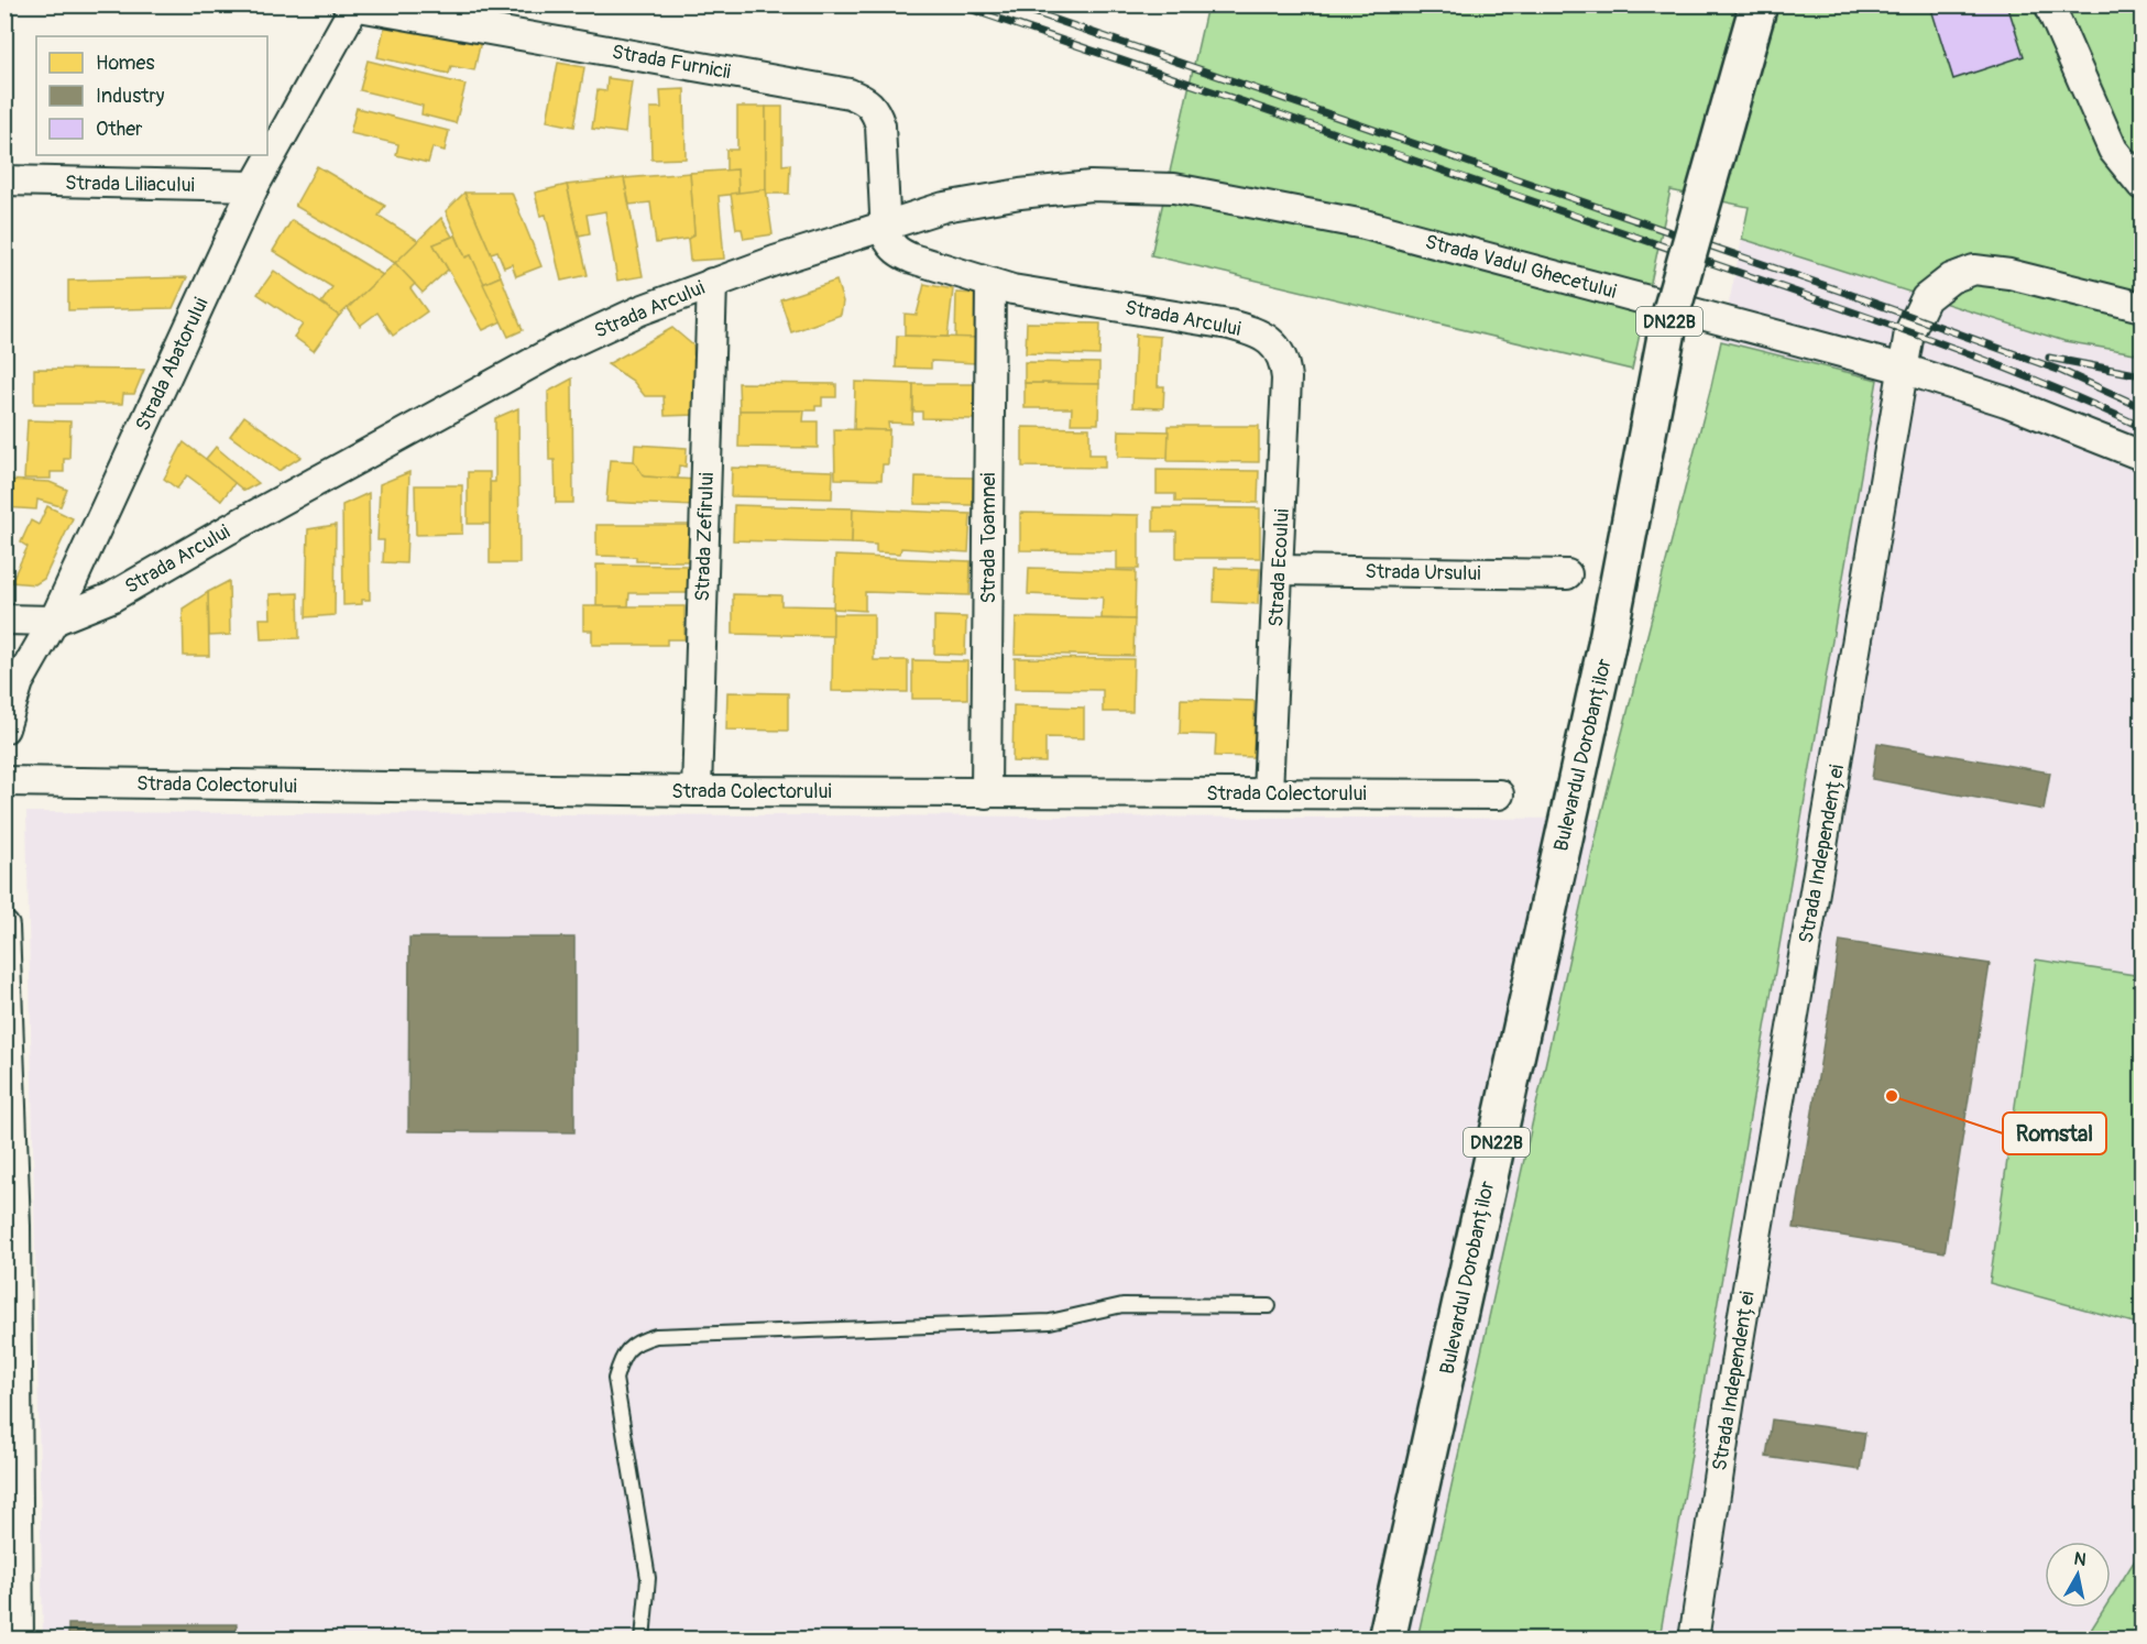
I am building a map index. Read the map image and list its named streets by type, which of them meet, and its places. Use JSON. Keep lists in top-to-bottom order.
{
  "streets": {
    "main road": ["DN22B", "Bulevardul Dorobanților"],
    "street": [
      "Strada Furnicii",
      "Strada Liliacului",
      "Strada Vadul Ghecetului",
      "Strada Arcului",
      "Strada Abatorului",
      "Strada Zefirului",
      "Strada Toamnei",
      "Strada Ecoului",
      "Strada Ursului",
      "Strada Colectorului",
      "Strada Independenței"
    ]
  },
  "crossings": [
    ["Strada Furnicii", "Strada Vadul Ghecetului"],
    ["Strada Furnicii", "Strada Arcului"],
    ["Strada Furnicii", "Strada Abatorului"],
    ["Strada Liliacului", "Strada Abatorului"],
    ["Strada Vadul Ghecetului", "Strada Arcului"],
    ["Strada Vadul Ghecetului", "Strada Independenței"],
    ["Strada Arcului", "Strada Abatorului"],
    ["Strada Arcului", "Strada Zefirului"],
    ["Strada Arcului", "Strada Toamnei"],
    ["Strada Arcului", "Strada Ecoului"],
    ["Strada Zefirului", "Strada Colectorului"],
    ["Strada Toamnei", "Strada Colectorului"],
    ["Strada Ecoului", "Strada Ursului"],
    ["Strada Ecoului", "Strada Colectorului"]
  ],
  "places": ["Romstal"],
  "legend": ["Homes", "Industry", "Other"],
  "north": "top"
}
